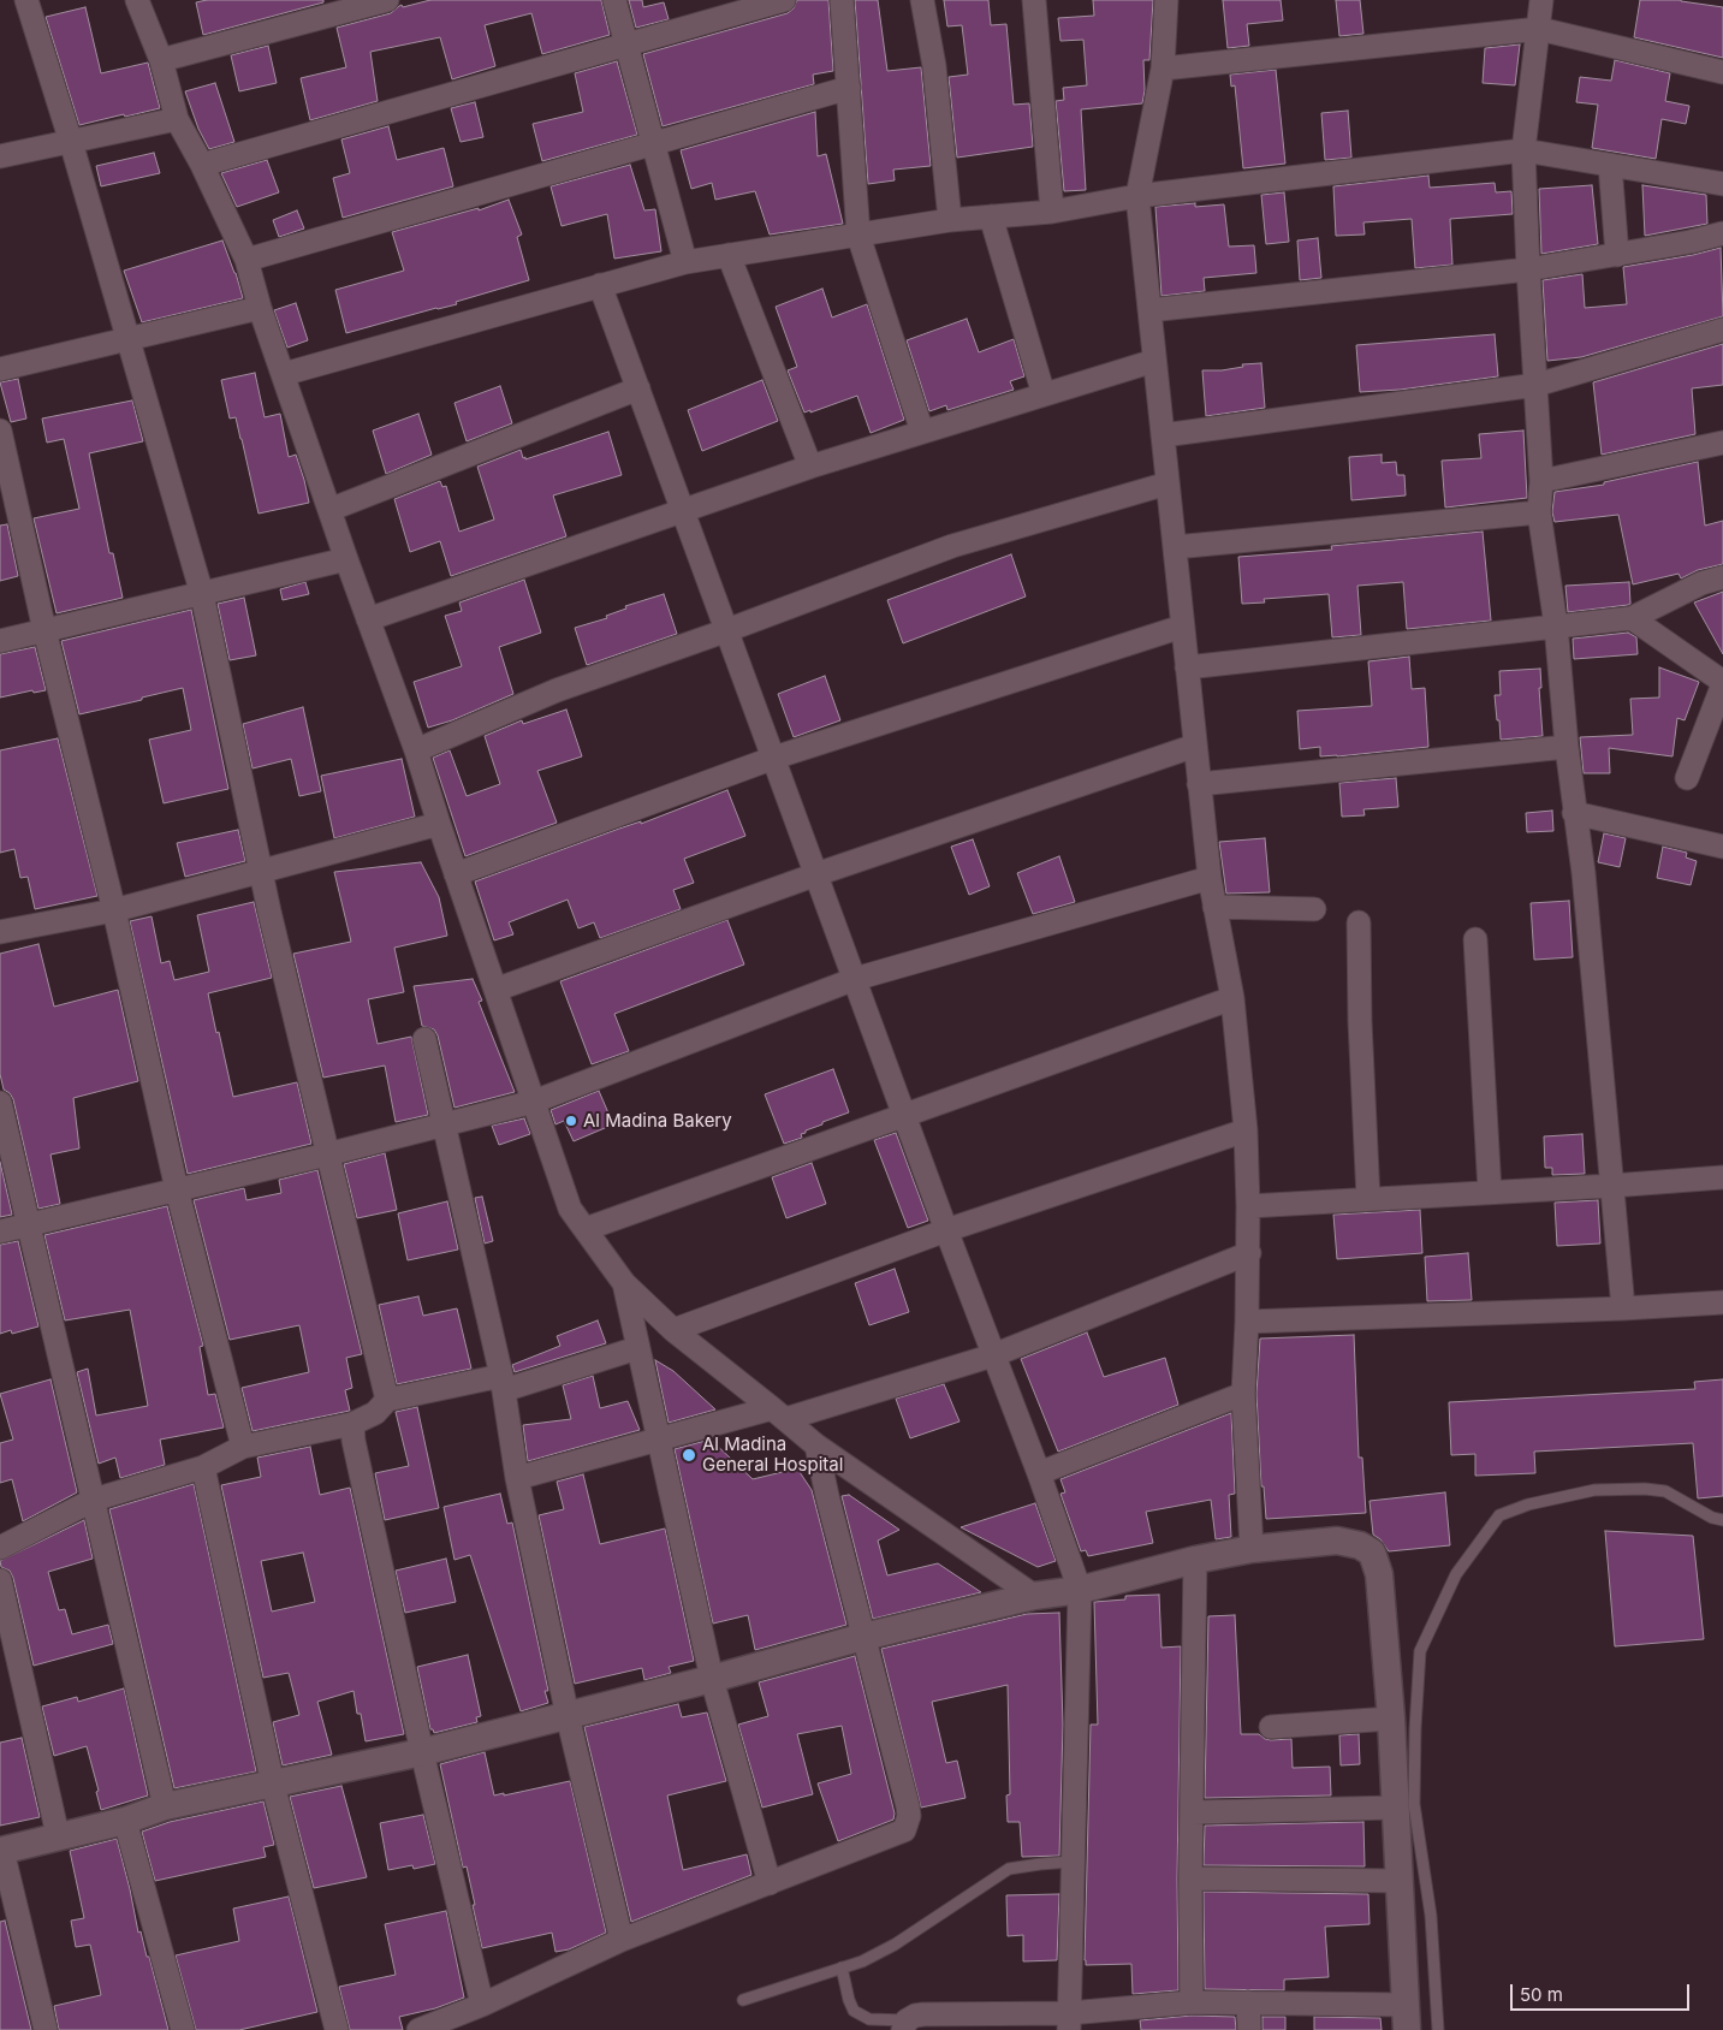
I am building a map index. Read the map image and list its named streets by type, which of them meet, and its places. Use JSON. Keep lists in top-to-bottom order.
{
  "places": ["Al Madina Bakery", "Al Madina General Hospital"],
  "scale_bar": "50 m"
}
